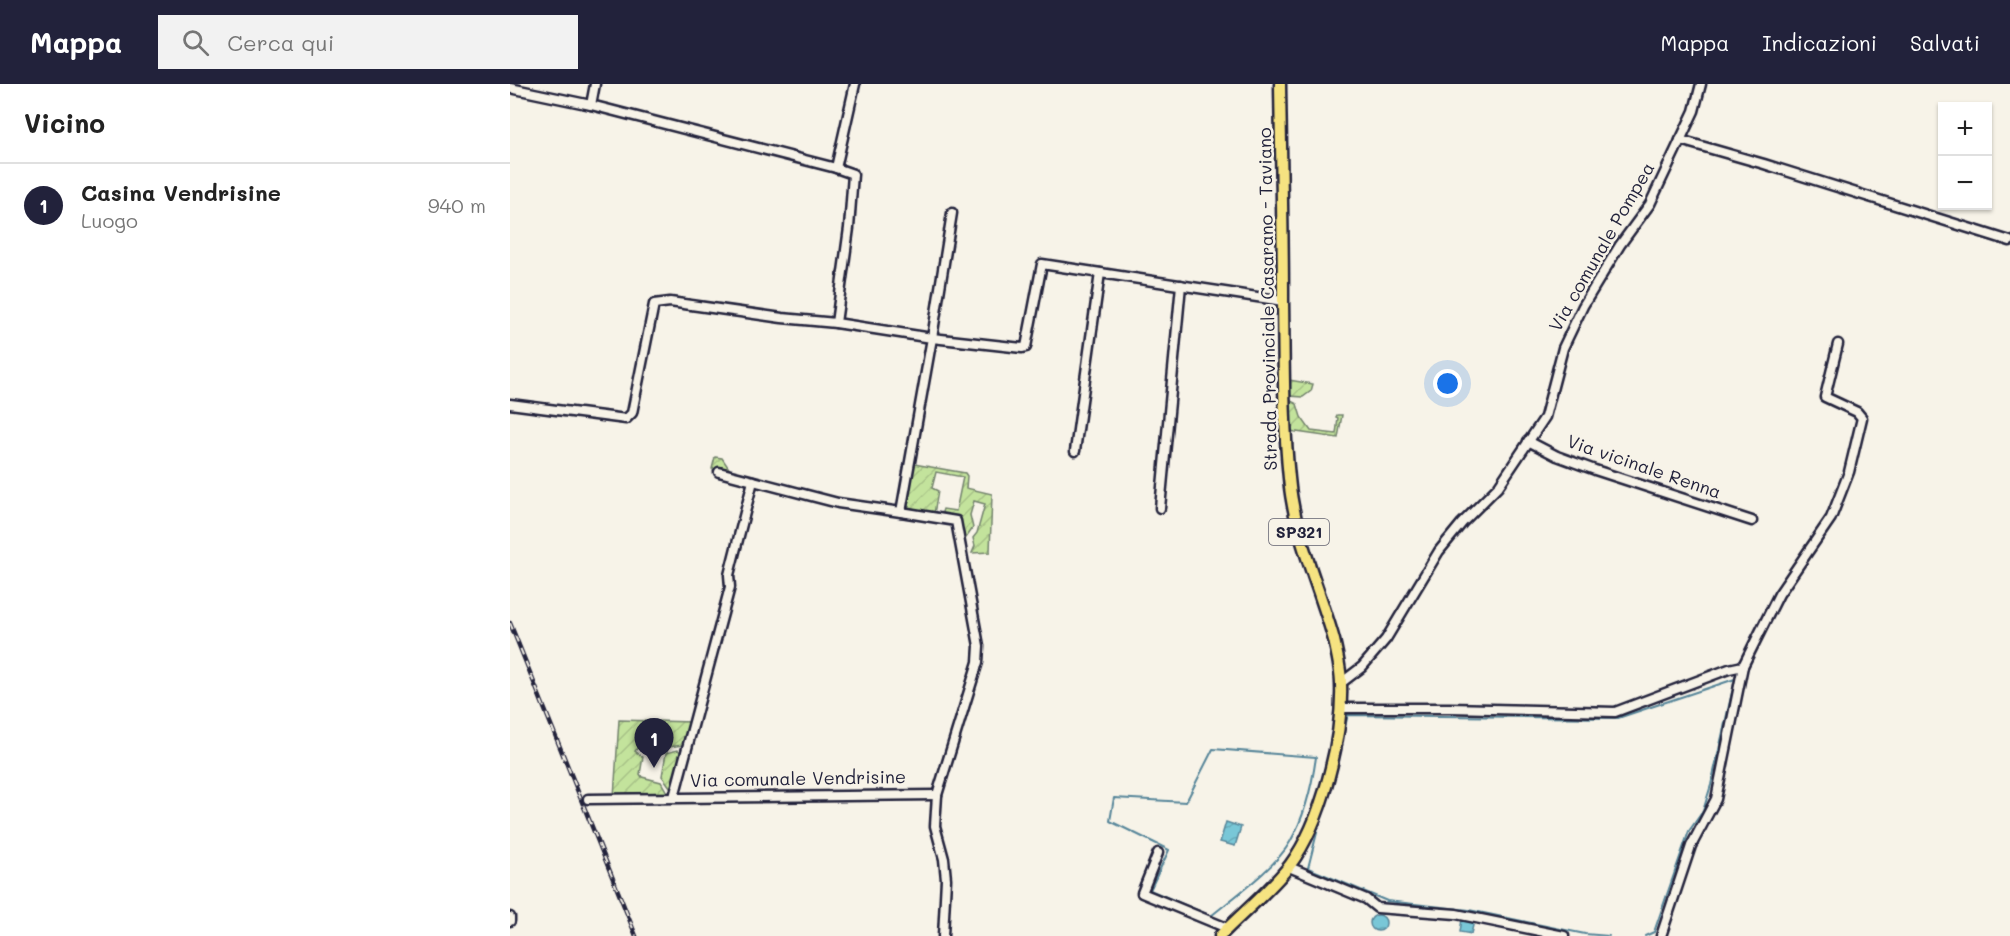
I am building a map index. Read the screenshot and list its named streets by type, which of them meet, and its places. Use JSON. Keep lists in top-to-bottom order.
{
  "streets": {
    "main road": ["Strada Provinciale Casarano - Taviano", "SP321"],
    "street": ["Via comunale Pompea", "Via vicinale Renna", "Via comunale Vendrisine"]
  },
  "crossings": [
    ["Via comunale Pompea", "Strada Provinciale Casarano - Taviano"],
    ["Via comunale Pompea", "Via vicinale Renna"]
  ],
  "page": {
    "header": "Mappa",
    "search": "Cerca qui",
    "nav": ["Mappa", "Indicazioni", "Salvati"],
    "heading": "Vicino",
    "map_buttons": ["+", "−"],
    "list": [
      {
        "mark": "1",
        "name": "Casina Vendrisine",
        "note": "Luogo",
        "value": "940 m"
      }
    ],
    "pins": "1"
  }
}
